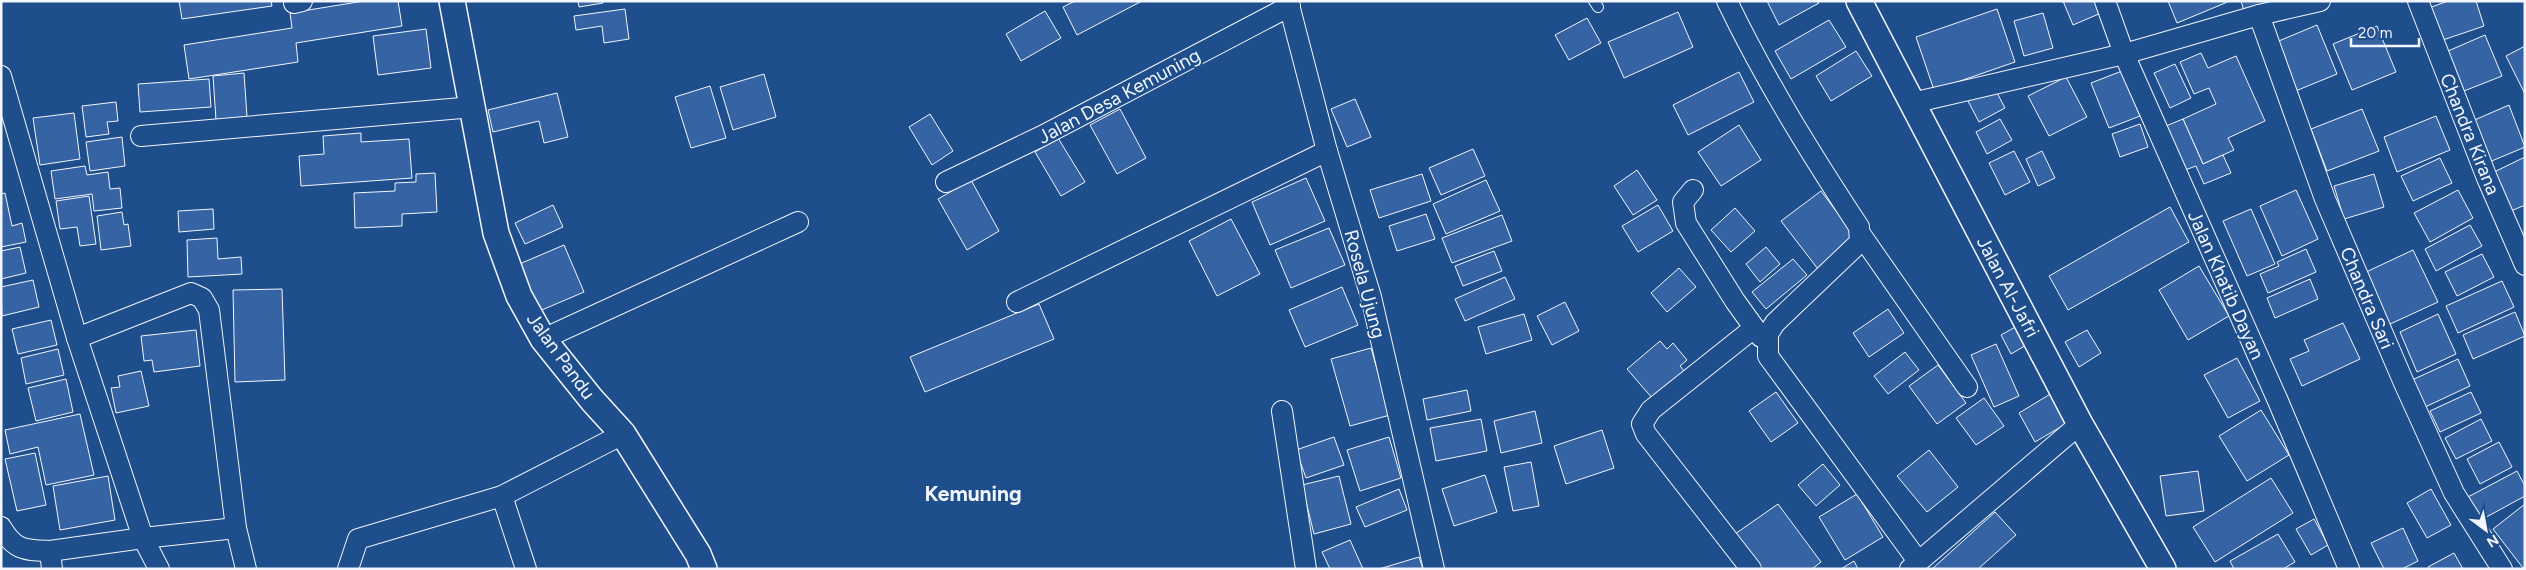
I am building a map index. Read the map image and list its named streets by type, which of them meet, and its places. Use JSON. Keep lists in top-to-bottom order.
{
  "streets": {
    "street": [
      "Jalan Desa Kemuning",
      "Chandra Kirana",
      "Rosela Ujung",
      "Jalan Khatib Dayan",
      "Jalan Al-Jafri",
      "Chandra Sari",
      "Jalan Pandu"
    ]
  },
  "crossings": [
    ["Jalan Desa Kemuning", "Rosela Ujung"]
  ],
  "districts": ["Kemuning"],
  "scale_bar": "20 m",
  "north": "bottom right"
}
